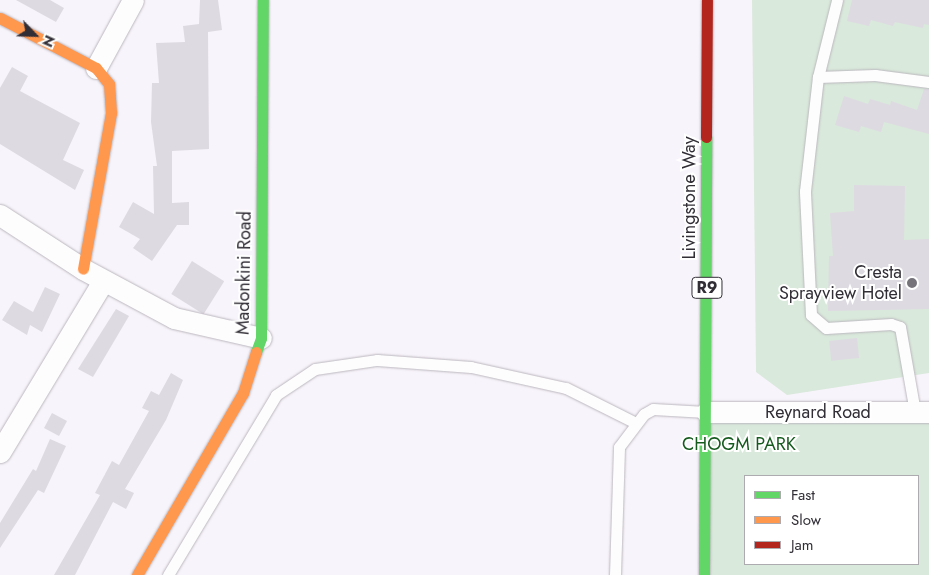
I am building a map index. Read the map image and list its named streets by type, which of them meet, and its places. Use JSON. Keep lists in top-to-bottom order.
{
  "streets": {
    "main road": ["Livingstone Way", "Madonkini Road", "R9"],
    "street": ["Reynard Road"]
  },
  "crossings": [
    ["Livingstone Way", "Reynard Road"]
  ],
  "parks": ["CHOGM PARK"],
  "places": ["Cresta Sprayview Hotel"],
  "legend": ["Fast", "Slow", "Jam"],
  "north": "bottom right"
}
